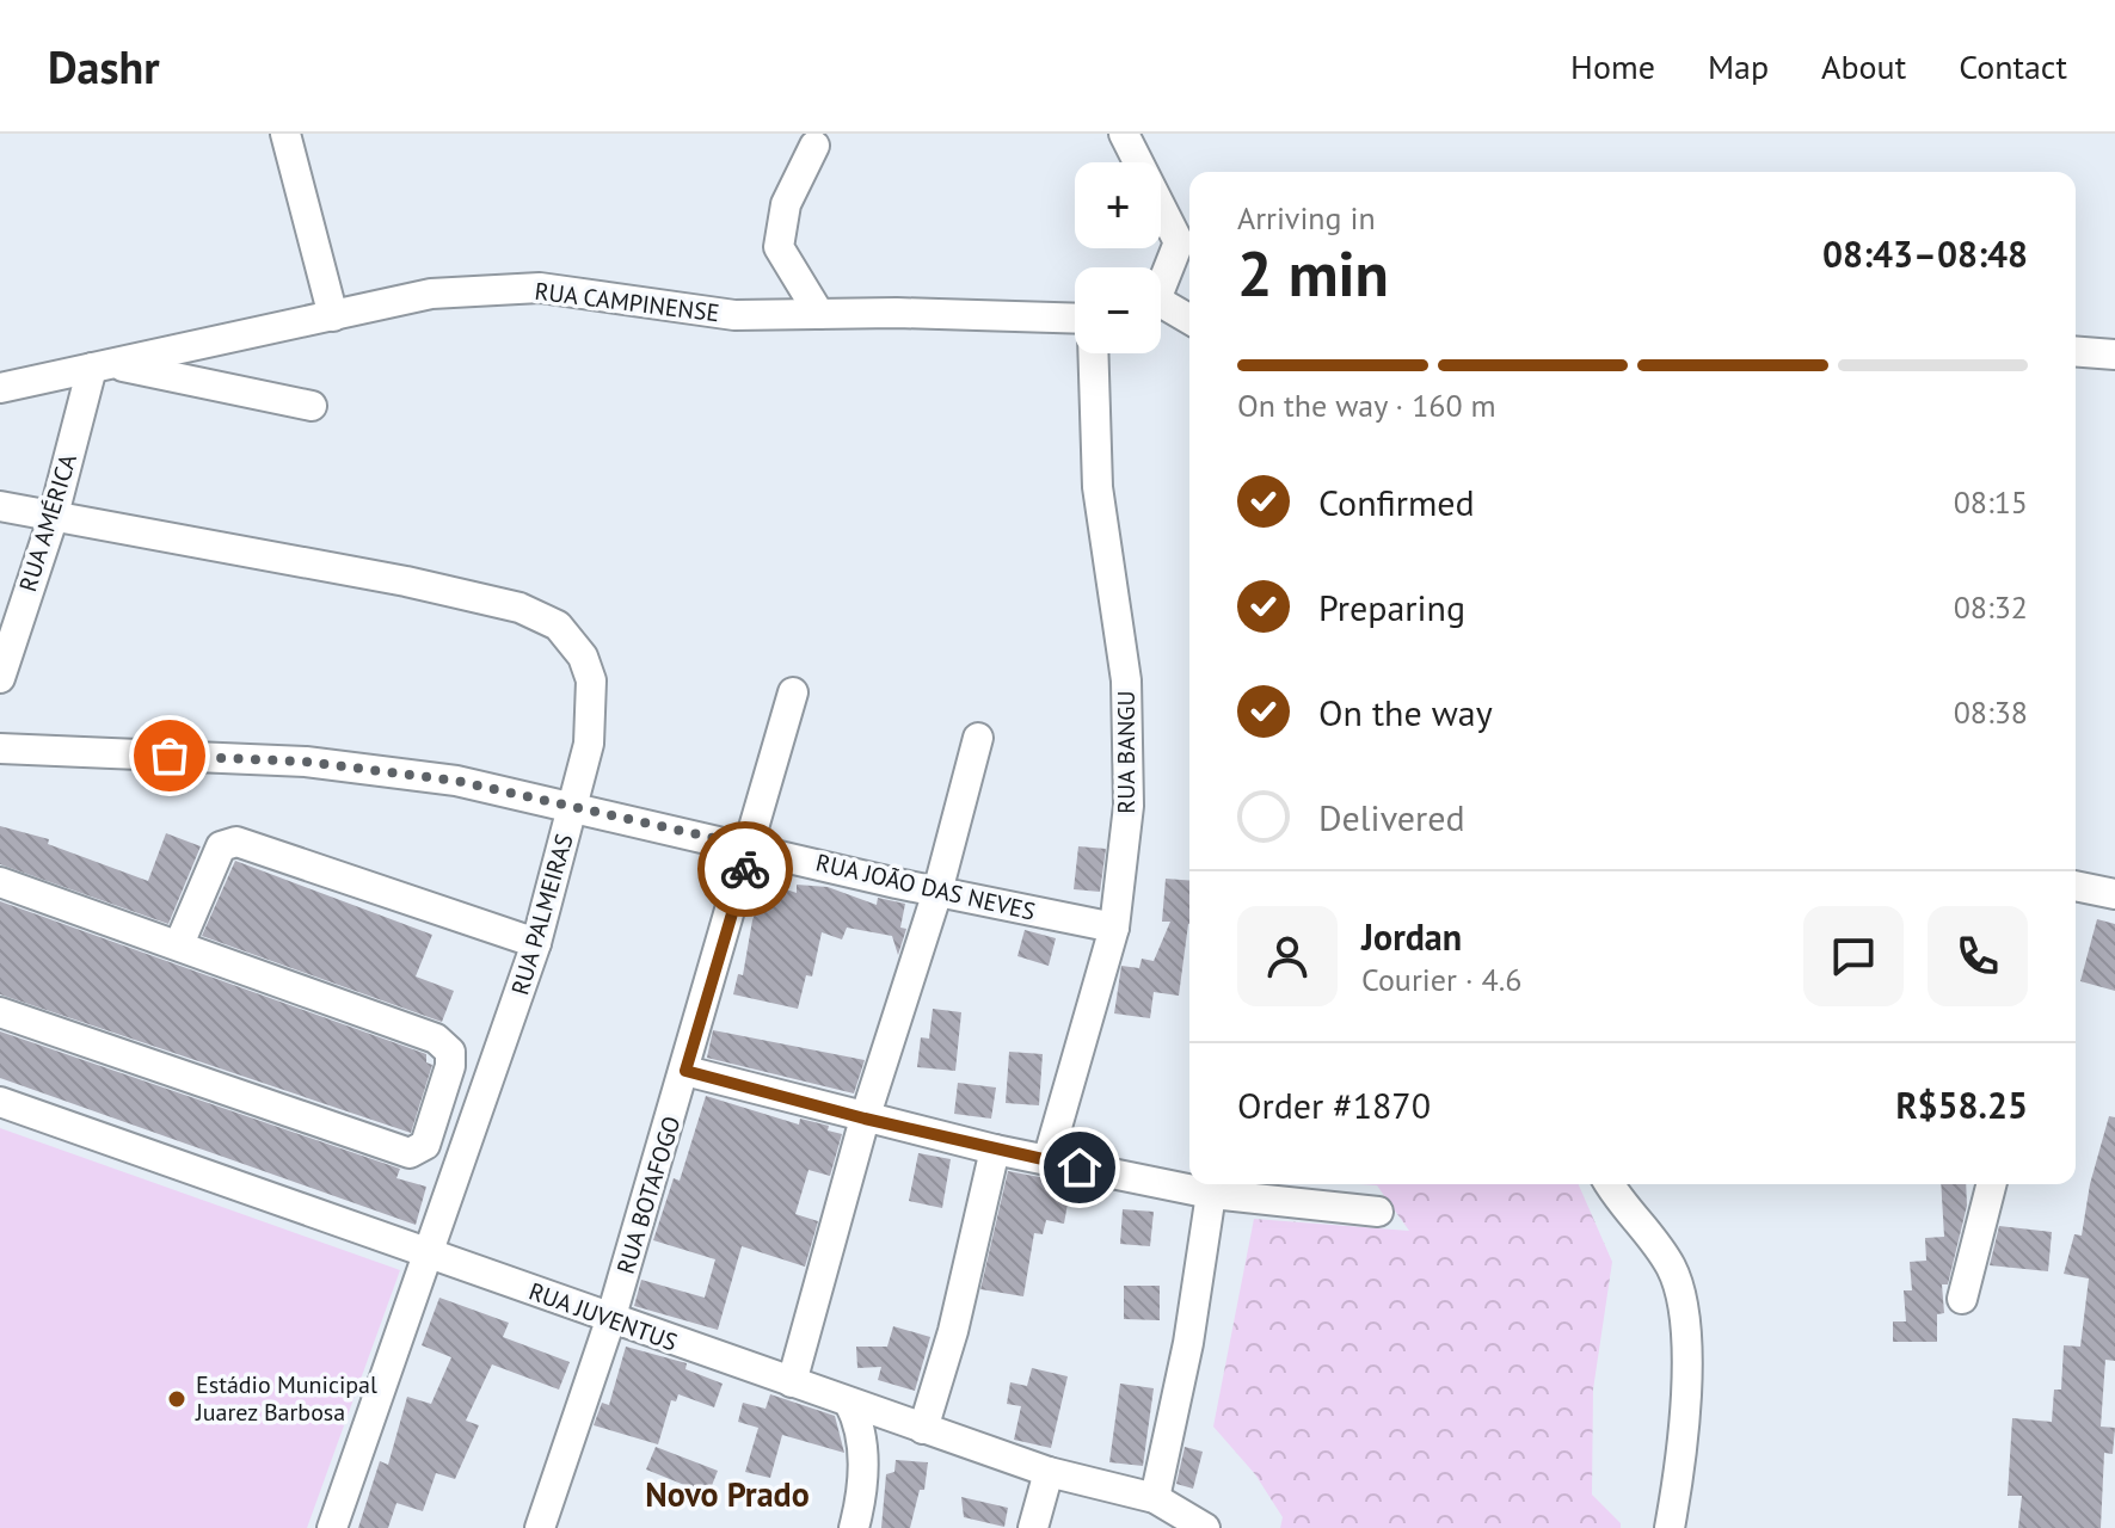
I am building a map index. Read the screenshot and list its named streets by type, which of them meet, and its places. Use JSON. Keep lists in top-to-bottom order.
{
  "streets": {
    "street": [
      "RUA CAMPINENSE",
      "RUA AMÉRICA",
      "RUA BANGU",
      "RUA JOÃO DAS NEVES",
      "RUA PALMEIRAS",
      "RUA BOTAFOGO",
      "RUA JUVENTUS"
    ]
  },
  "crossings": [
    ["RUA CAMPINENSE", "RUA AMÉRICA"],
    ["RUA AMÉRICA", "RUA PALMEIRAS"],
    ["RUA BANGU", "RUA JOÃO DAS NEVES"],
    ["RUA JOÃO DAS NEVES", "RUA PALMEIRAS"],
    ["RUA JOÃO DAS NEVES", "RUA BOTAFOGO"],
    ["RUA PALMEIRAS", "RUA JUVENTUS"],
    ["RUA BOTAFOGO", "RUA JUVENTUS"]
  ],
  "districts": ["Novo Prado"],
  "places": ["Estádio Municipal Juarez Barbosa"],
  "page": {
    "header": "Dashr",
    "nav": [
      "Home",
      "Map",
      "About",
      "Contact"
    ],
    "map_buttons": ["+", "−"],
    "heading": ["2 min", "Arriving in", "08:43–08:48"],
    "panel": [
      "Jordan",
      "Courier · 4.6",
      "Order #1870",
      "R$58.25"
    ],
    "bar": "On the way · 160 m",
    "list": [
      ["Confirmed", "08:15"],
      ["Preparing", "08:32"],
      ["On the way", "08:38"],
      "Delivered"
    ]
  }
}
